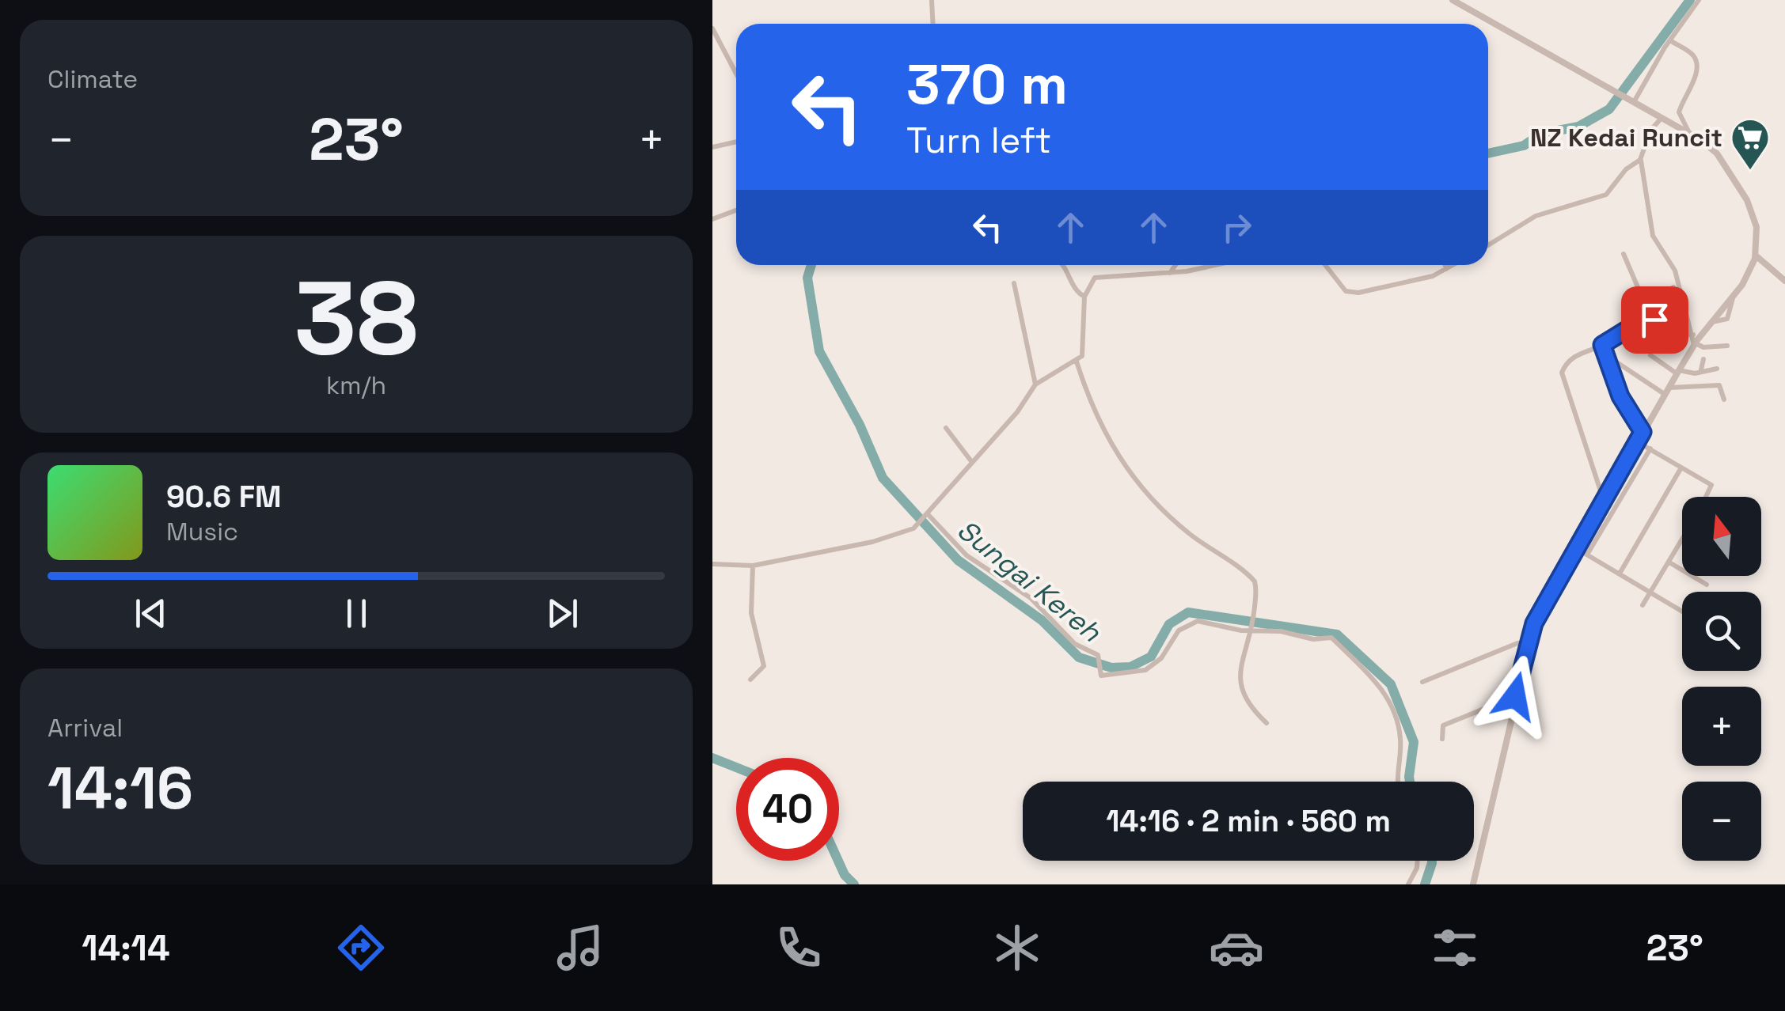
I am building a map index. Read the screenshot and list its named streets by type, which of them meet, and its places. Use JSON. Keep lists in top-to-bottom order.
{
  "water": ["Sungai Kereh"],
  "places": {
    "supermarket": ["NZ Kedai Runcit"]
  },
  "north": "top",
  "page": {
    "tile": [
      "Climate",
      ["38", "km/h"],
      ["Arrival", "14:16"]
    ],
    "turn": ["370 m", "Turn left"],
    "heat": ["−", "23°", "+"],
    "song": ["90.6 FM", "Music"],
    "map_buttons": ["+", "−"],
    "limit": "40",
    "trip": "14:16 · 2 min · 560 m",
    "tabs": ["14:14", "23°"]
  }
}
